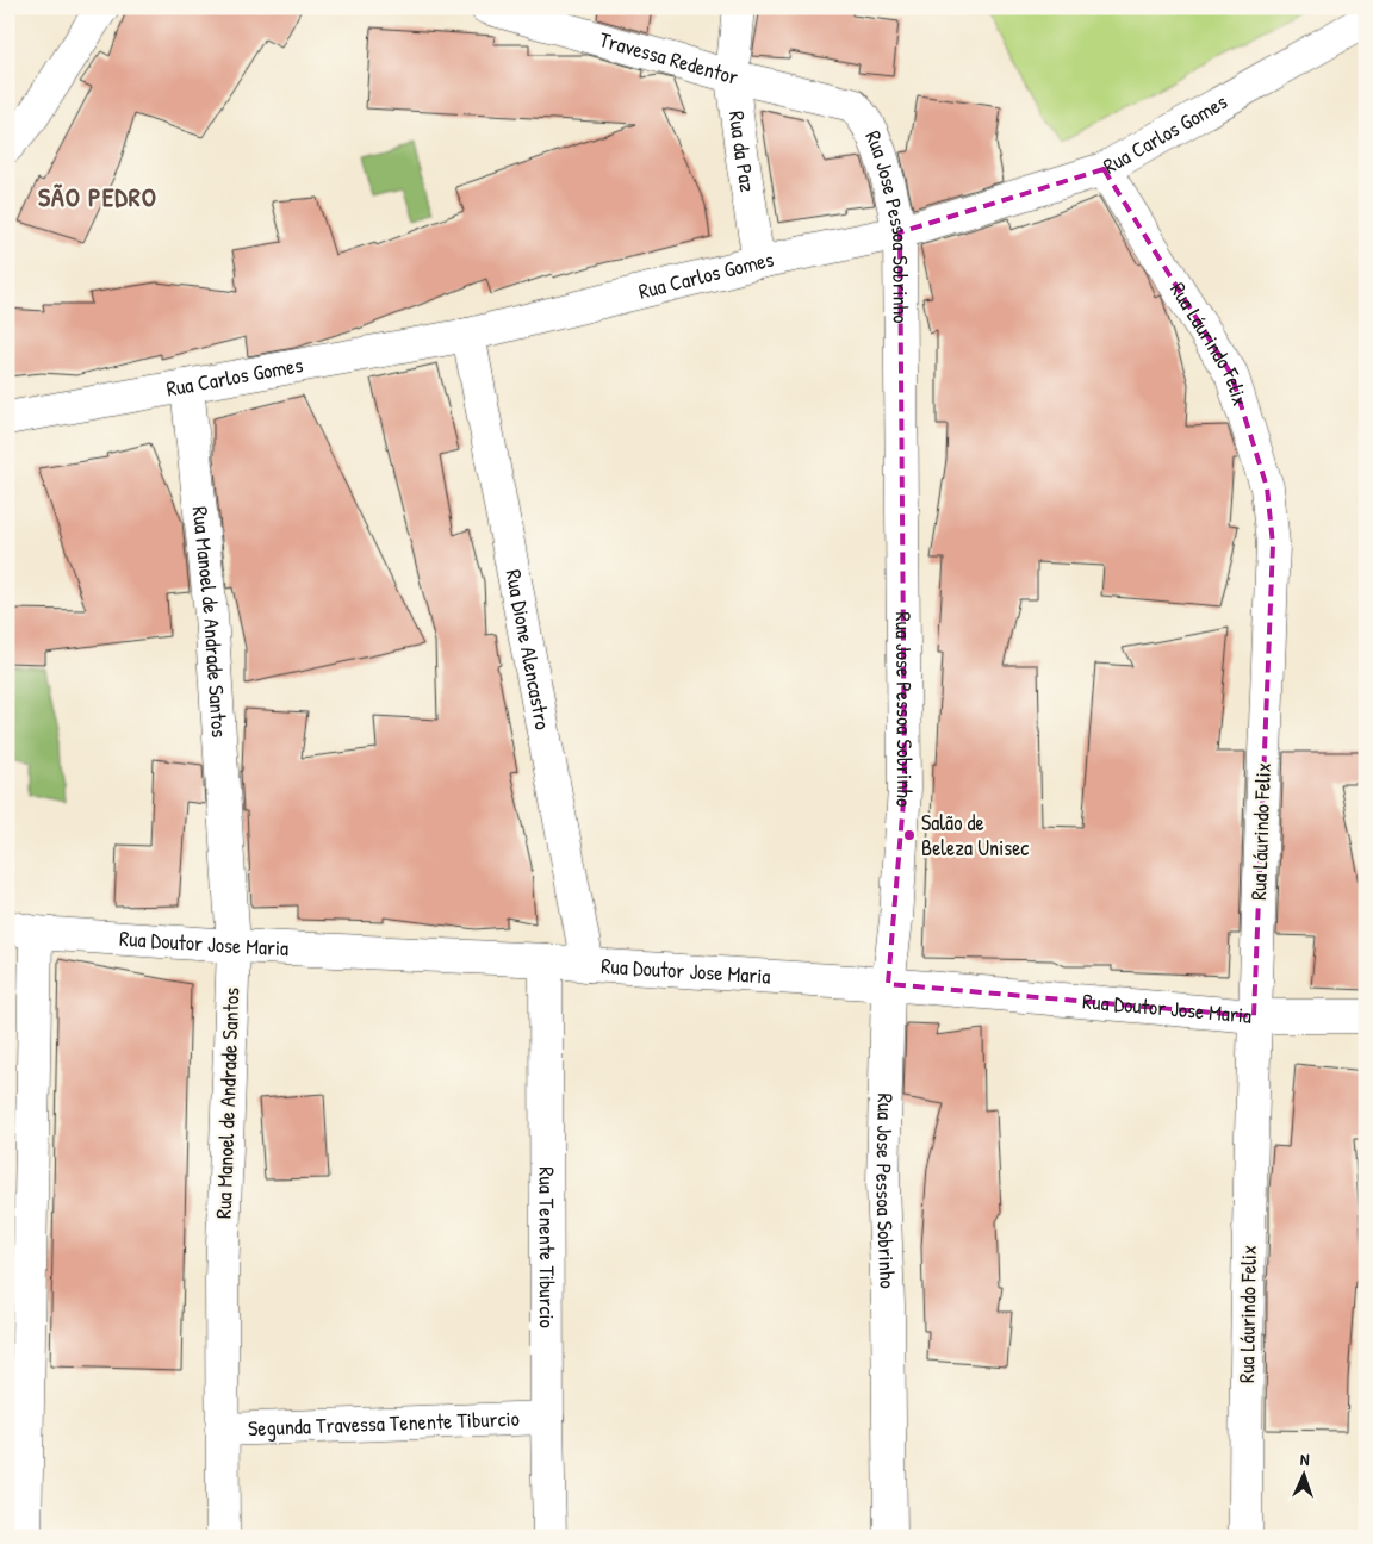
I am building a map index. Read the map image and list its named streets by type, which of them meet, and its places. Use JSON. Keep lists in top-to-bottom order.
{
  "streets": {
    "street": [
      "Travessa Redentor",
      "Rua Carlos Gomes",
      "Rua da Paz",
      "Rua Jose Pessoa Sobrinho",
      "Rua Láurindo Felix",
      "Rua Manoel de Andrade Santos",
      "Rua Dione Alencastro",
      "Rua Doutor Jose Maria",
      "Rua Tenente Tiburcio",
      "Segunda Travessa Tenente Tiburcio"
    ]
  },
  "crossings": [
    ["Travessa Redentor", "Rua da Paz"],
    ["Travessa Redentor", "Rua Jose Pessoa Sobrinho"],
    ["Rua Carlos Gomes", "Rua da Paz"],
    ["Rua Carlos Gomes", "Rua Jose Pessoa Sobrinho"],
    ["Rua Carlos Gomes", "Rua Láurindo Felix"],
    ["Rua Carlos Gomes", "Rua Manoel de Andrade Santos"],
    ["Rua Carlos Gomes", "Rua Dione Alencastro"],
    ["Rua Jose Pessoa Sobrinho", "Rua Doutor Jose Maria"],
    ["Rua Láurindo Felix", "Rua Doutor Jose Maria"],
    ["Rua Manoel de Andrade Santos", "Rua Doutor Jose Maria"],
    ["Rua Manoel de Andrade Santos", "Segunda Travessa Tenente Tiburcio"],
    ["Rua Dione Alencastro", "Rua Doutor Jose Maria"],
    ["Rua Doutor Jose Maria", "Rua Tenente Tiburcio"],
    ["Rua Tenente Tiburcio", "Segunda Travessa Tenente Tiburcio"]
  ],
  "districts": ["SÃO PEDRO"],
  "places": ["Salão de Beleza Unisec"],
  "north": "top"
}
